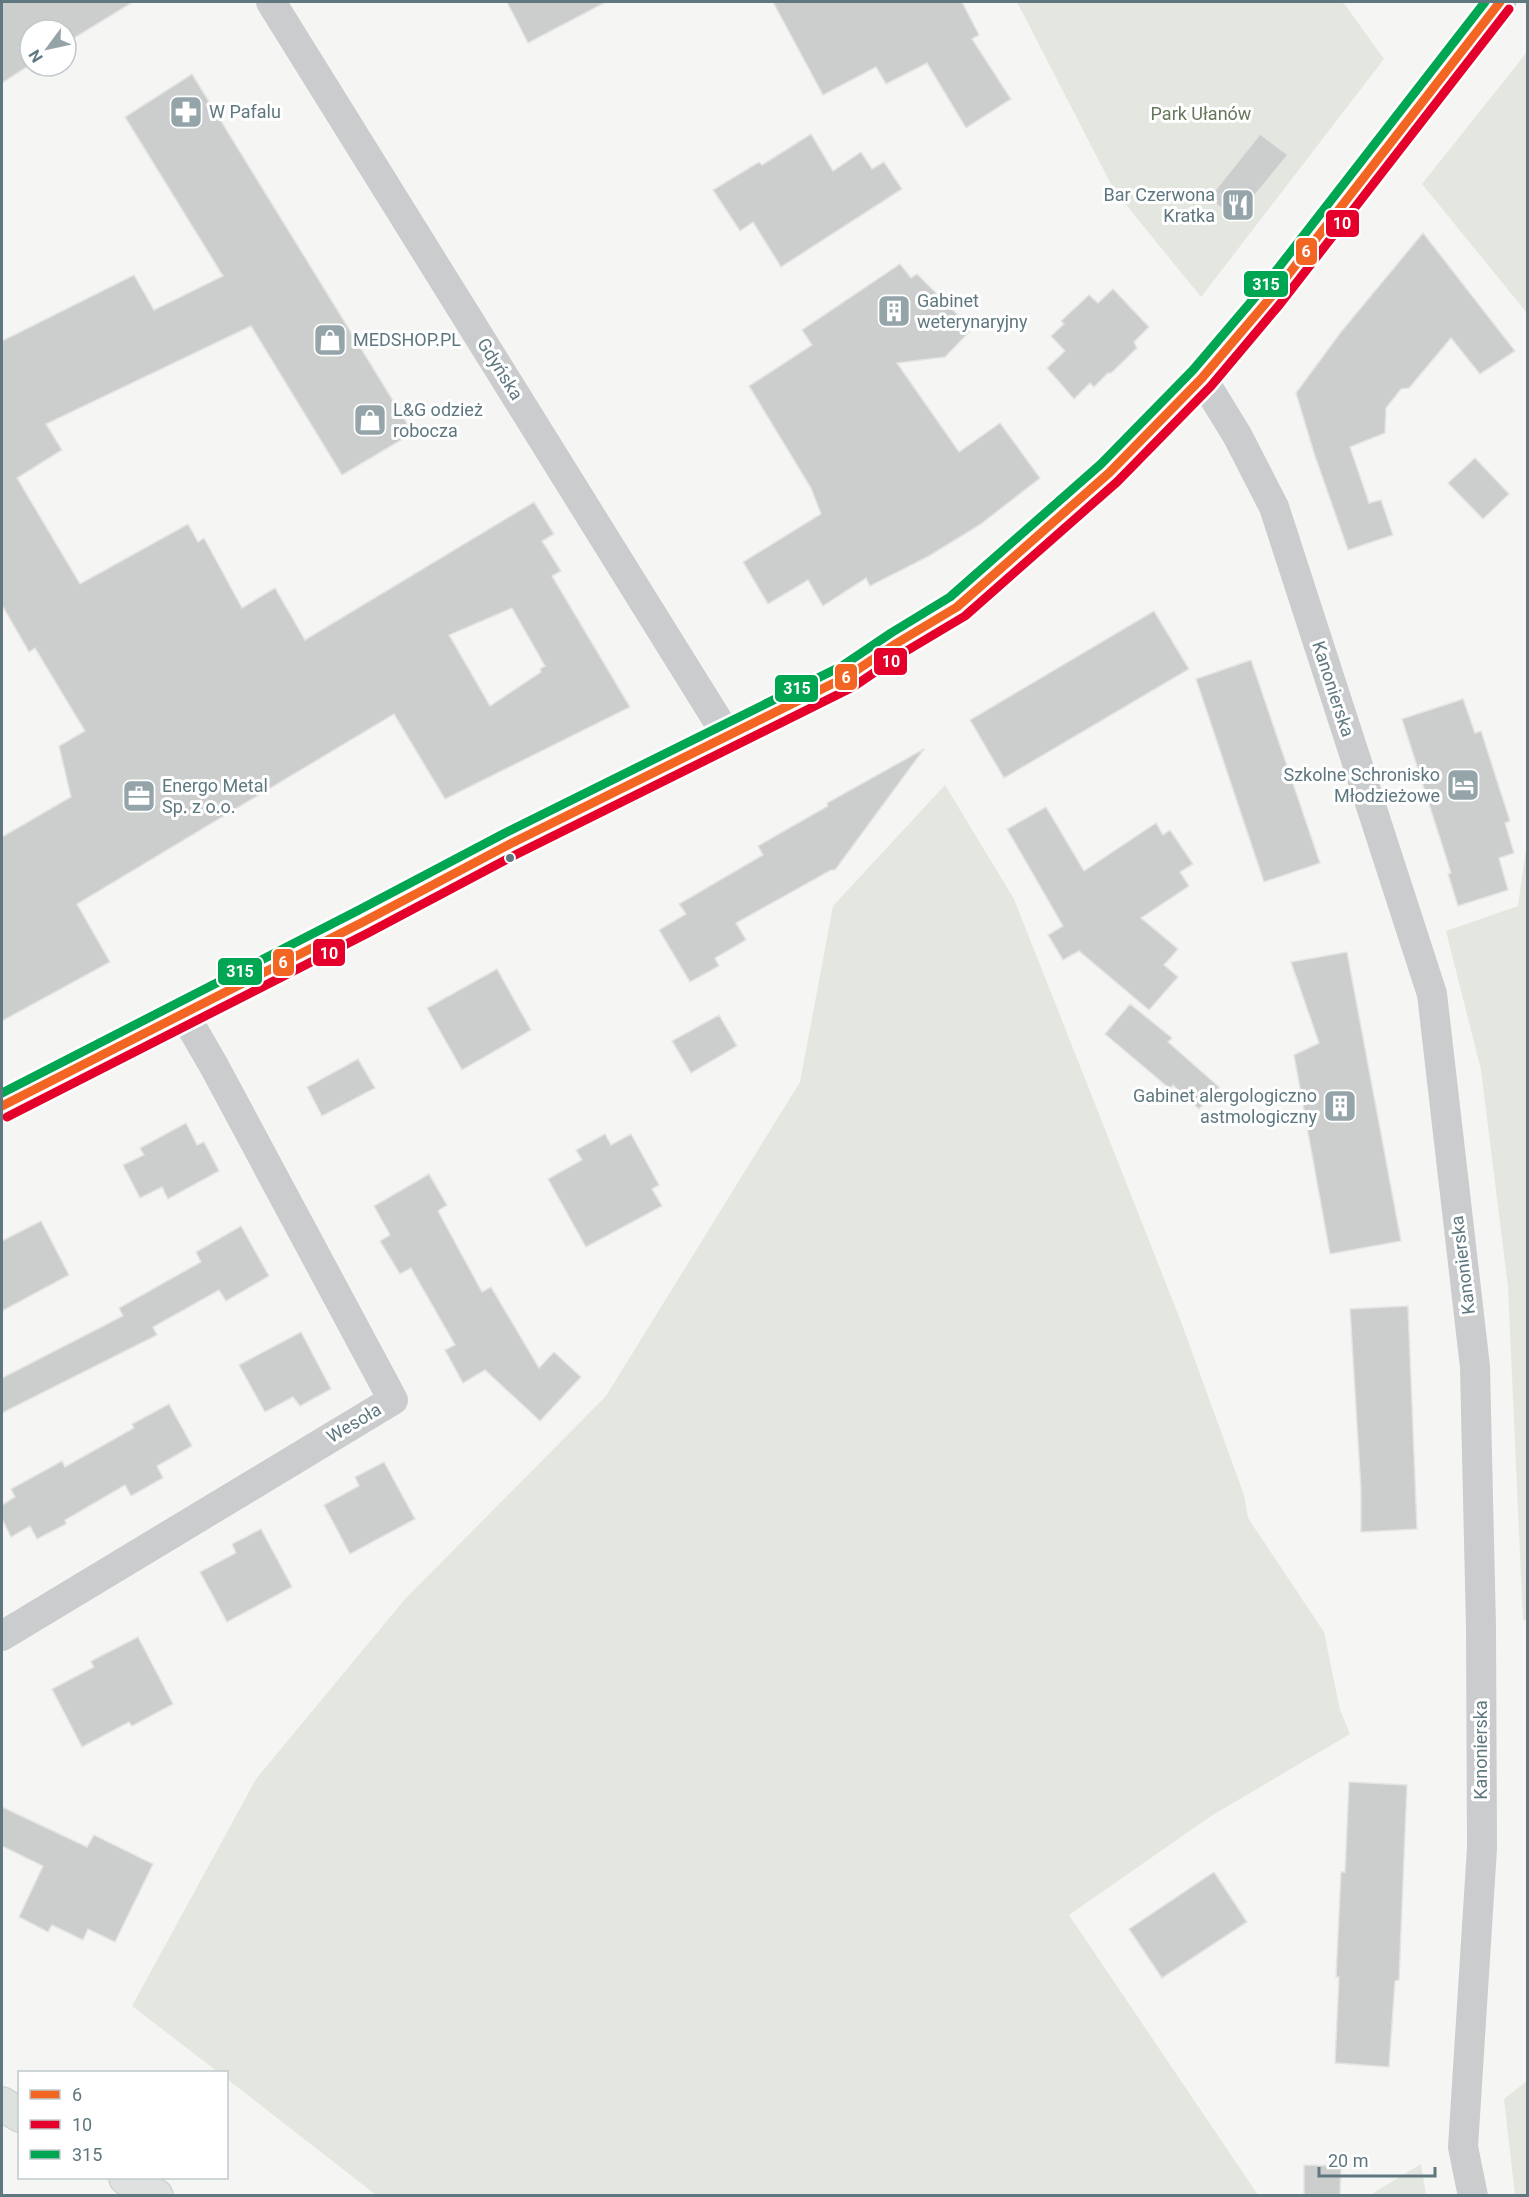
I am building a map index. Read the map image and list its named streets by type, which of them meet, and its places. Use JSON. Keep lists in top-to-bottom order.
{
  "streets": {
    "street": ["Gdyńska", "Kanonierska", "Wesoła"]
  },
  "parks": ["Park Ułanów"],
  "places": {
    "pharmacy": ["W Pafalu"],
    "restaurant": ["Bar Czerwona Kratka"],
    "building": ["Gabinet weterynaryjny", "Gabinet alergologiczno astmologiczny"],
    "shop": ["MEDSHOP.PL", "L&G odzież robocza"],
    "hotel": ["Szkolne Schronisko Młodzieżowe"],
    "office": ["Energo Metal Sp. z o.o."]
  },
  "lines": ["transit line 6", "transit line 315", "transit line 10"],
  "legend": ["6", "10", "315"],
  "scale_bar": "20 m",
  "north": "bottom left"
}
